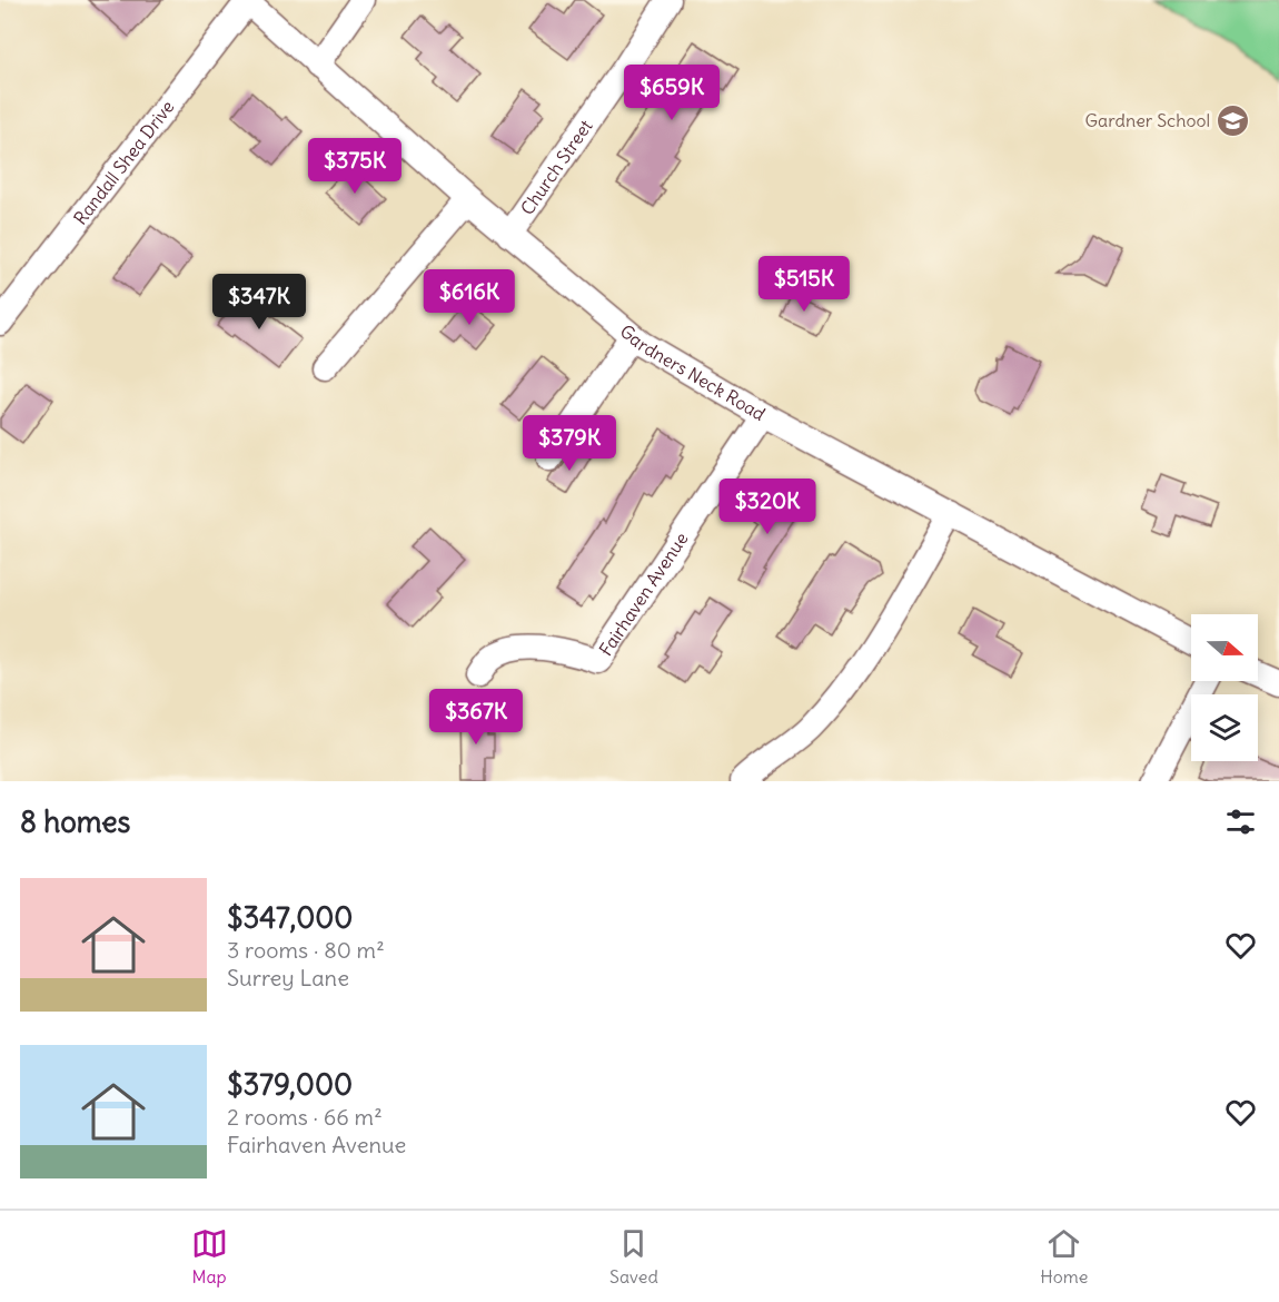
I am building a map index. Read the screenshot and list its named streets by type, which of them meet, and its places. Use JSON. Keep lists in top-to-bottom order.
{
  "streets": {
    "street": [
      "Randall Shea Drive",
      "Church Street",
      "Gardners Neck Road",
      "Fairhaven Avenue"
    ]
  },
  "crossings": [
    ["Randall Shea Drive", "Gardners Neck Road"],
    ["Church Street", "Gardners Neck Road"],
    ["Gardners Neck Road", "Fairhaven Avenue"]
  ],
  "places": {
    "school or university": ["Gardner School"]
  },
  "north": "right",
  "page": {
    "price": [
      "$659K",
      "$375K",
      "$515K",
      "$616K",
      "$347K",
      "$379K",
      "$320K",
      "$367K"
    ],
    "heading": "8 homes",
    "list": [
      {
        "name": "$347,000",
        "note": "3 rooms · 80 m² · Surrey Lane"
      },
      {
        "name": "$379,000",
        "note": "2 rooms · 66 m² · Fairhaven Avenue"
      }
    ],
    "tabs": ["Map", "Saved", "Home"]
  }
}
